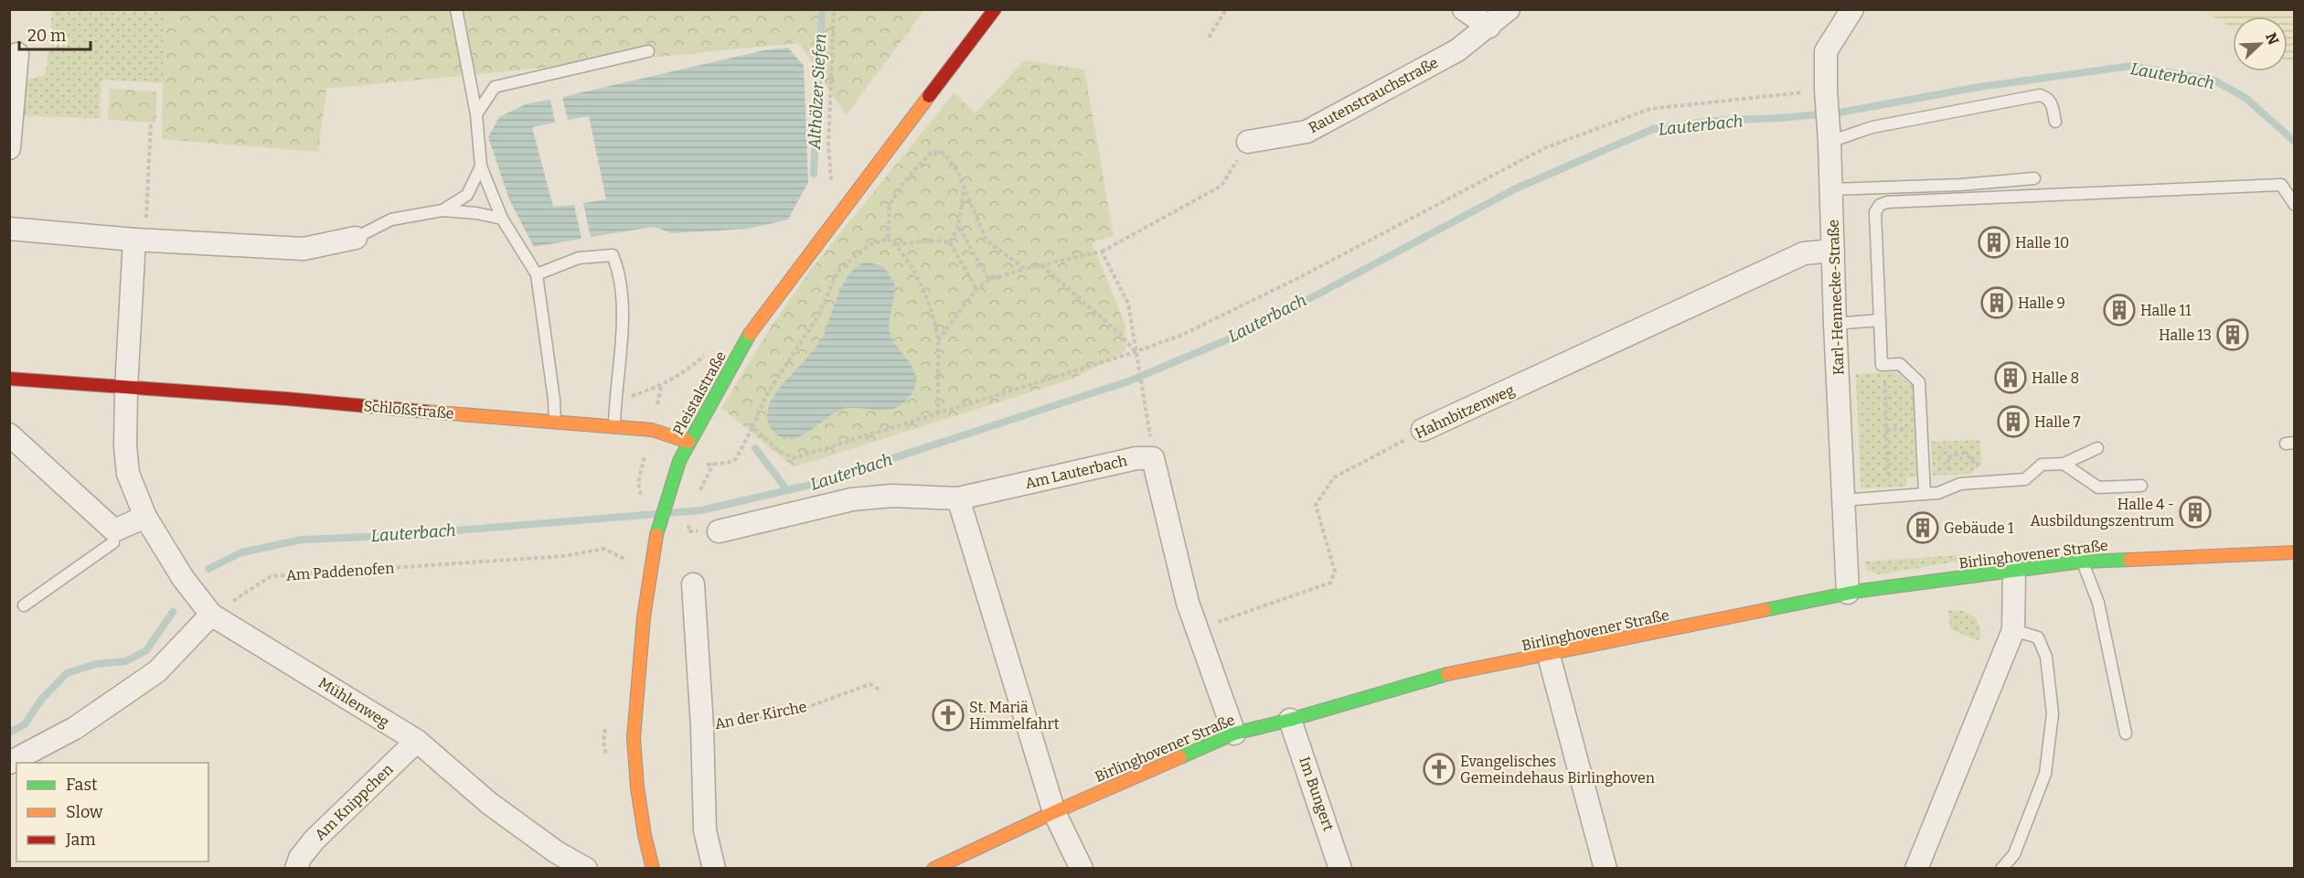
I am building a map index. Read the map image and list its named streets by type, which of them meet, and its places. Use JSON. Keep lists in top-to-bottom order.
{
  "streets": {
    "main road": ["Pleistalstraße", "Schloßstraße", "Birlinghovener Straße"],
    "street": [
      "Rautenstrauchstraße",
      "Karl-Hennecke-Straße",
      "Hahnbitzenweg",
      "Am Lauterbach",
      "Mühlenweg",
      "An der Kirche",
      "Im Bungert",
      "Am Knippchen"
    ],
    "path": ["Am Paddenofen"]
  },
  "crossings": [
    ["Karl-Hennecke-Straße", "Hahnbitzenweg"],
    ["Karl-Hennecke-Straße", "Birlinghovener Straße"],
    ["Pleistalstraße", "Schloßstraße"],
    ["Schloßstraße", "Mühlenweg"],
    ["Hahnbitzenweg", "Am Lauterbach"],
    ["Am Lauterbach", "Birlinghovener Straße"],
    ["Birlinghovener Straße", "Im Bungert"],
    ["Am Paddenofen", "Mühlenweg"],
    ["Mühlenweg", "Am Knippchen"]
  ],
  "water": ["Lauterbach", "Althölzer Siefen"],
  "places": {
    "building": [
      "Halle 10",
      "Halle 9",
      "Halle 11",
      "Halle 13",
      "Halle 8",
      "Halle 7",
      "Halle 4 - Ausbildungszentrum",
      "Gebäude 1"
    ],
    "church": ["St. Mariä Himmelfahrt", "Evangelisches Gemeindehaus Birlinghoven"]
  },
  "legend": ["Fast", "Slow", "Jam"],
  "scale_bar": "20 m",
  "north": "top right"
}
